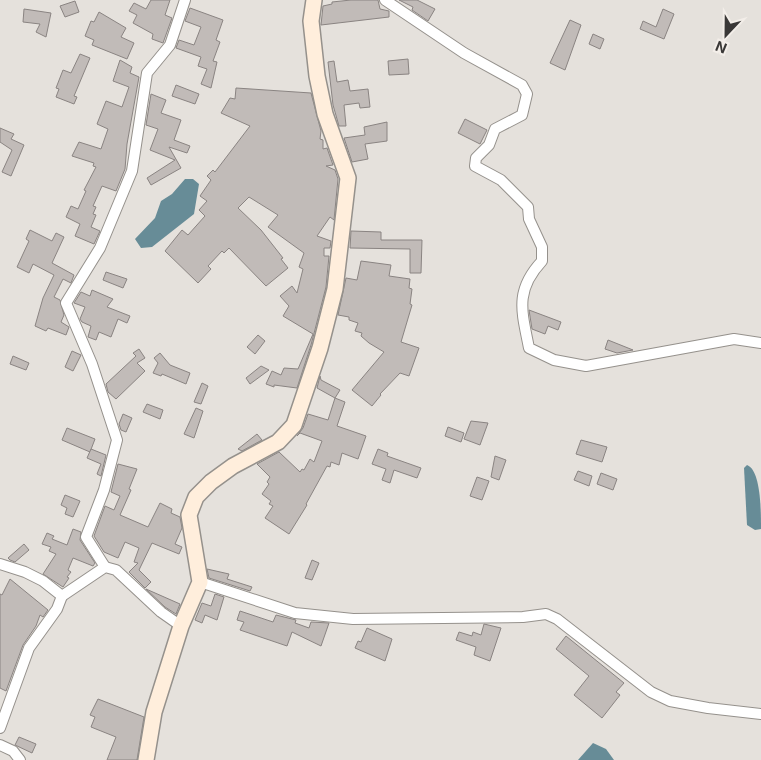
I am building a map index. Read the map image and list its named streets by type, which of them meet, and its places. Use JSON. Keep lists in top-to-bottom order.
{
  "north": "bottom"
}
